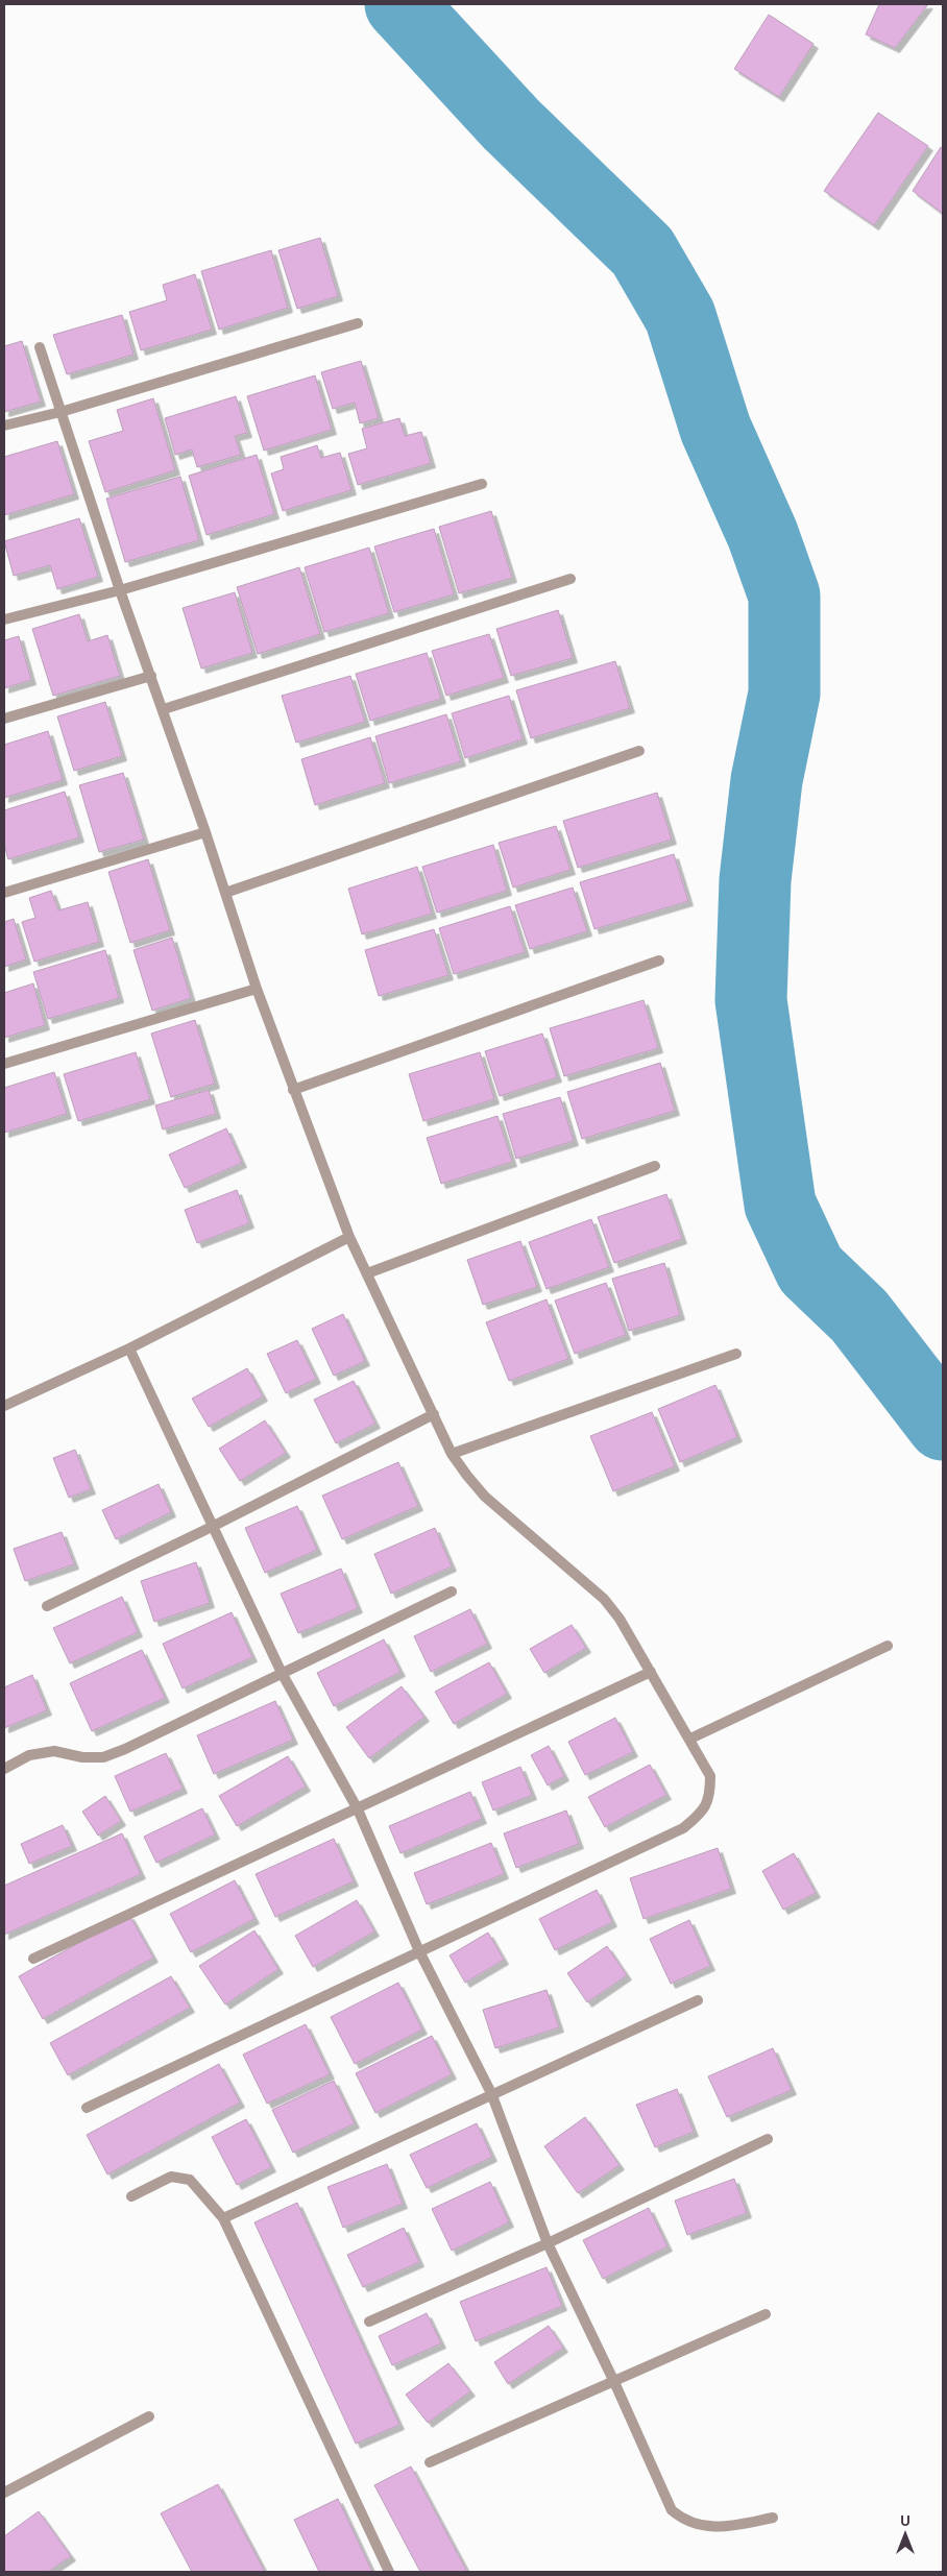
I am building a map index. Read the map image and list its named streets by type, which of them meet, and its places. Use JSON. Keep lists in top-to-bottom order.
{
  "north": "top"
}
